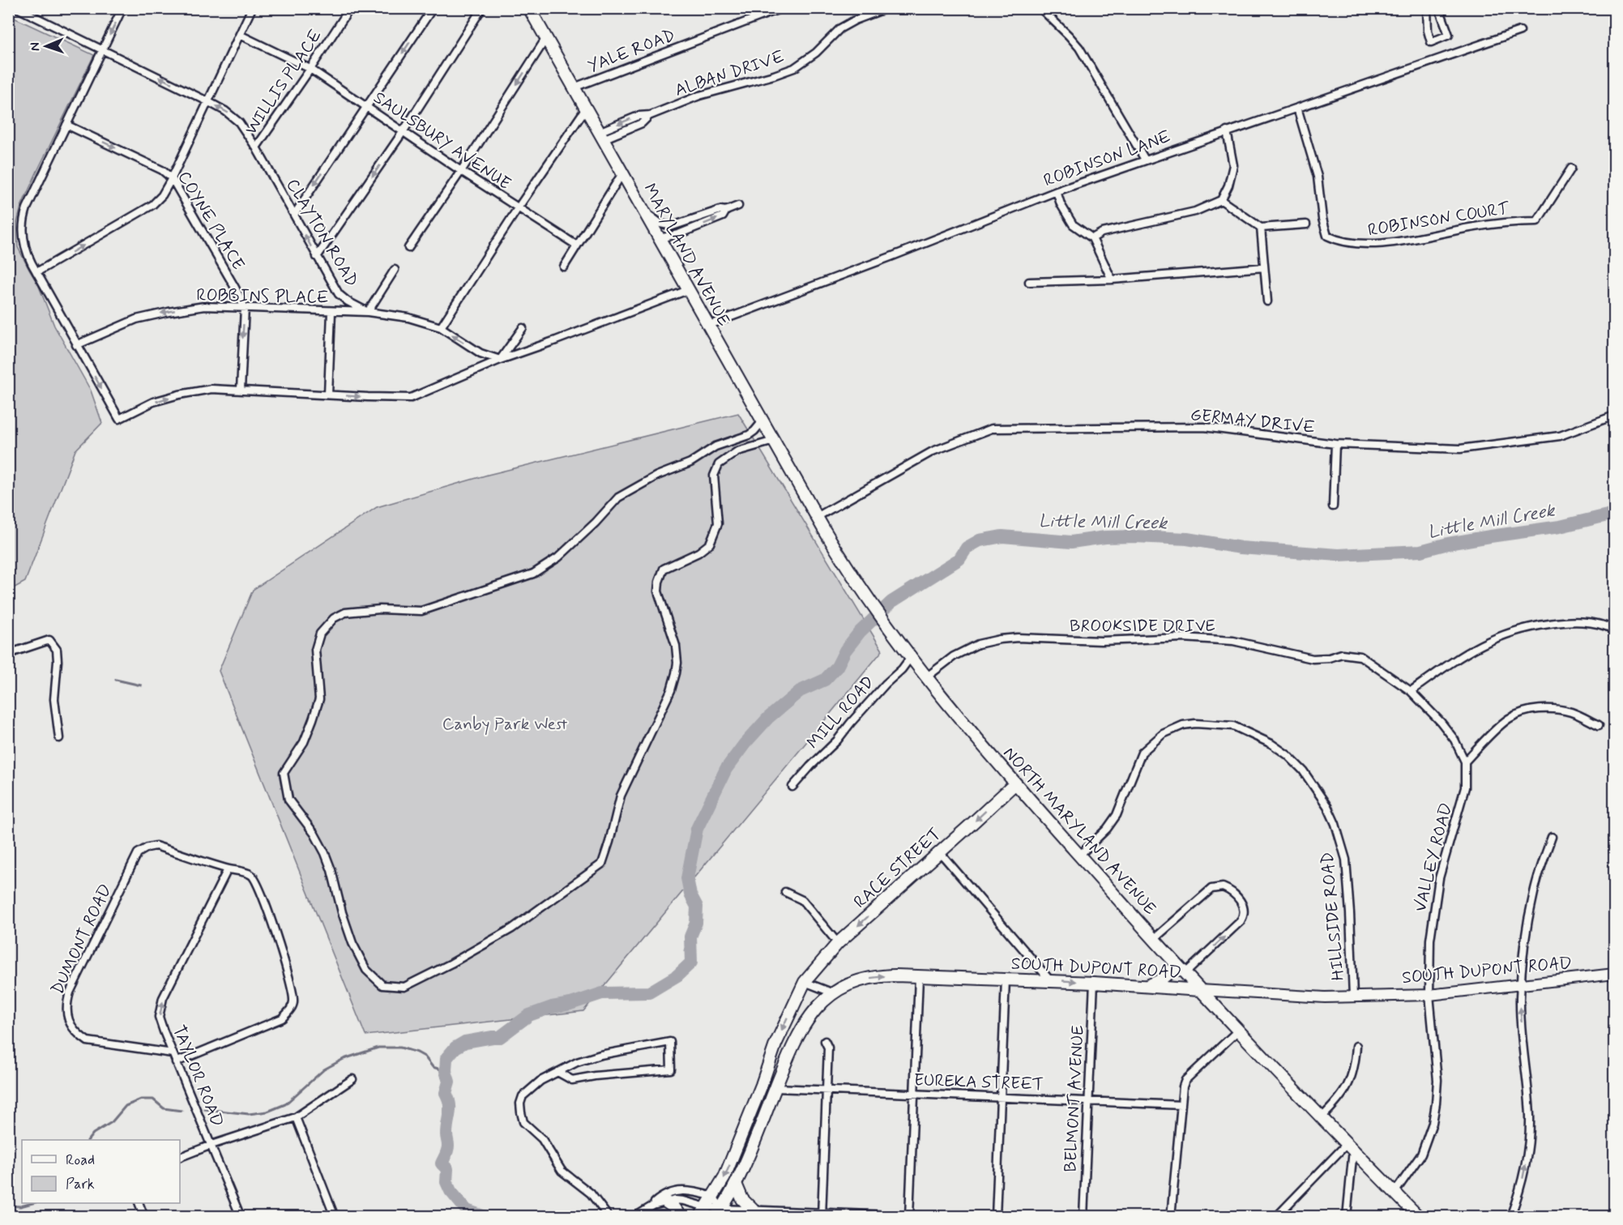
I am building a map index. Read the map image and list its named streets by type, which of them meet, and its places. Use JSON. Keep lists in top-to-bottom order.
{
  "streets": {
    "main road": [
      "MARYLAND AVENUE",
      "NORTH MARYLAND AVENUE",
      "RACE STREET",
      "SOUTH DUPONT ROAD"
    ],
    "street": [
      "YALE ROAD",
      "ALBAN DRIVE",
      "WILLIS PLACE",
      "SAULSBURY AVENUE",
      "ROBINSON LANE",
      "ROBINSON COURT",
      "COYNE PLACE",
      "CLAYTON ROAD",
      "ROBBINS PLACE",
      "GERMAY DRIVE",
      "BROOKSIDE DRIVE",
      "MILL ROAD",
      "VALLEY ROAD",
      "HILLSIDE ROAD",
      "DUMONT ROAD",
      "TAYLOR ROAD",
      "EUREKA STREET",
      "BELMONT AVENUE"
    ]
  },
  "crossings": [
    ["YALE ROAD", "MARYLAND AVENUE"],
    ["ALBAN DRIVE", "MARYLAND AVENUE"],
    ["WILLIS PLACE", "SAULSBURY AVENUE"],
    ["WILLIS PLACE", "CLAYTON ROAD"],
    ["ROBINSON LANE", "ROBINSON COURT"],
    ["ROBINSON LANE", "MARYLAND AVENUE"],
    ["COYNE PLACE", "ROBBINS PLACE"],
    ["CLAYTON ROAD", "ROBBINS PLACE"],
    ["MARYLAND AVENUE", "GERMAY DRIVE"],
    ["MARYLAND AVENUE", "NORTH MARYLAND AVENUE"],
    ["GERMAY DRIVE", "NORTH MARYLAND AVENUE"],
    ["BROOKSIDE DRIVE", "NORTH MARYLAND AVENUE"],
    ["BROOKSIDE DRIVE", "VALLEY ROAD"],
    ["MILL ROAD", "NORTH MARYLAND AVENUE"],
    ["NORTH MARYLAND AVENUE", "VALLEY ROAD"],
    ["NORTH MARYLAND AVENUE", "RACE STREET"],
    ["NORTH MARYLAND AVENUE", "HILLSIDE ROAD"],
    ["NORTH MARYLAND AVENUE", "SOUTH DUPONT ROAD"],
    ["VALLEY ROAD", "SOUTH DUPONT ROAD"],
    ["HILLSIDE ROAD", "SOUTH DUPONT ROAD"],
    ["DUMONT ROAD", "TAYLOR ROAD"],
    ["SOUTH DUPONT ROAD", "EUREKA STREET"],
    ["SOUTH DUPONT ROAD", "BELMONT AVENUE"],
    ["EUREKA STREET", "BELMONT AVENUE"]
  ],
  "one_way": [
    "COYNE PLACE",
    "CLAYTON ROAD",
    "ROBBINS PLACE",
    "RACE STREET",
    "TAYLOR ROAD"
  ],
  "water": ["Little Mill Creek"],
  "parks": ["Canby Park West"],
  "legend": ["Road", "Park"],
  "north": "left"
}
